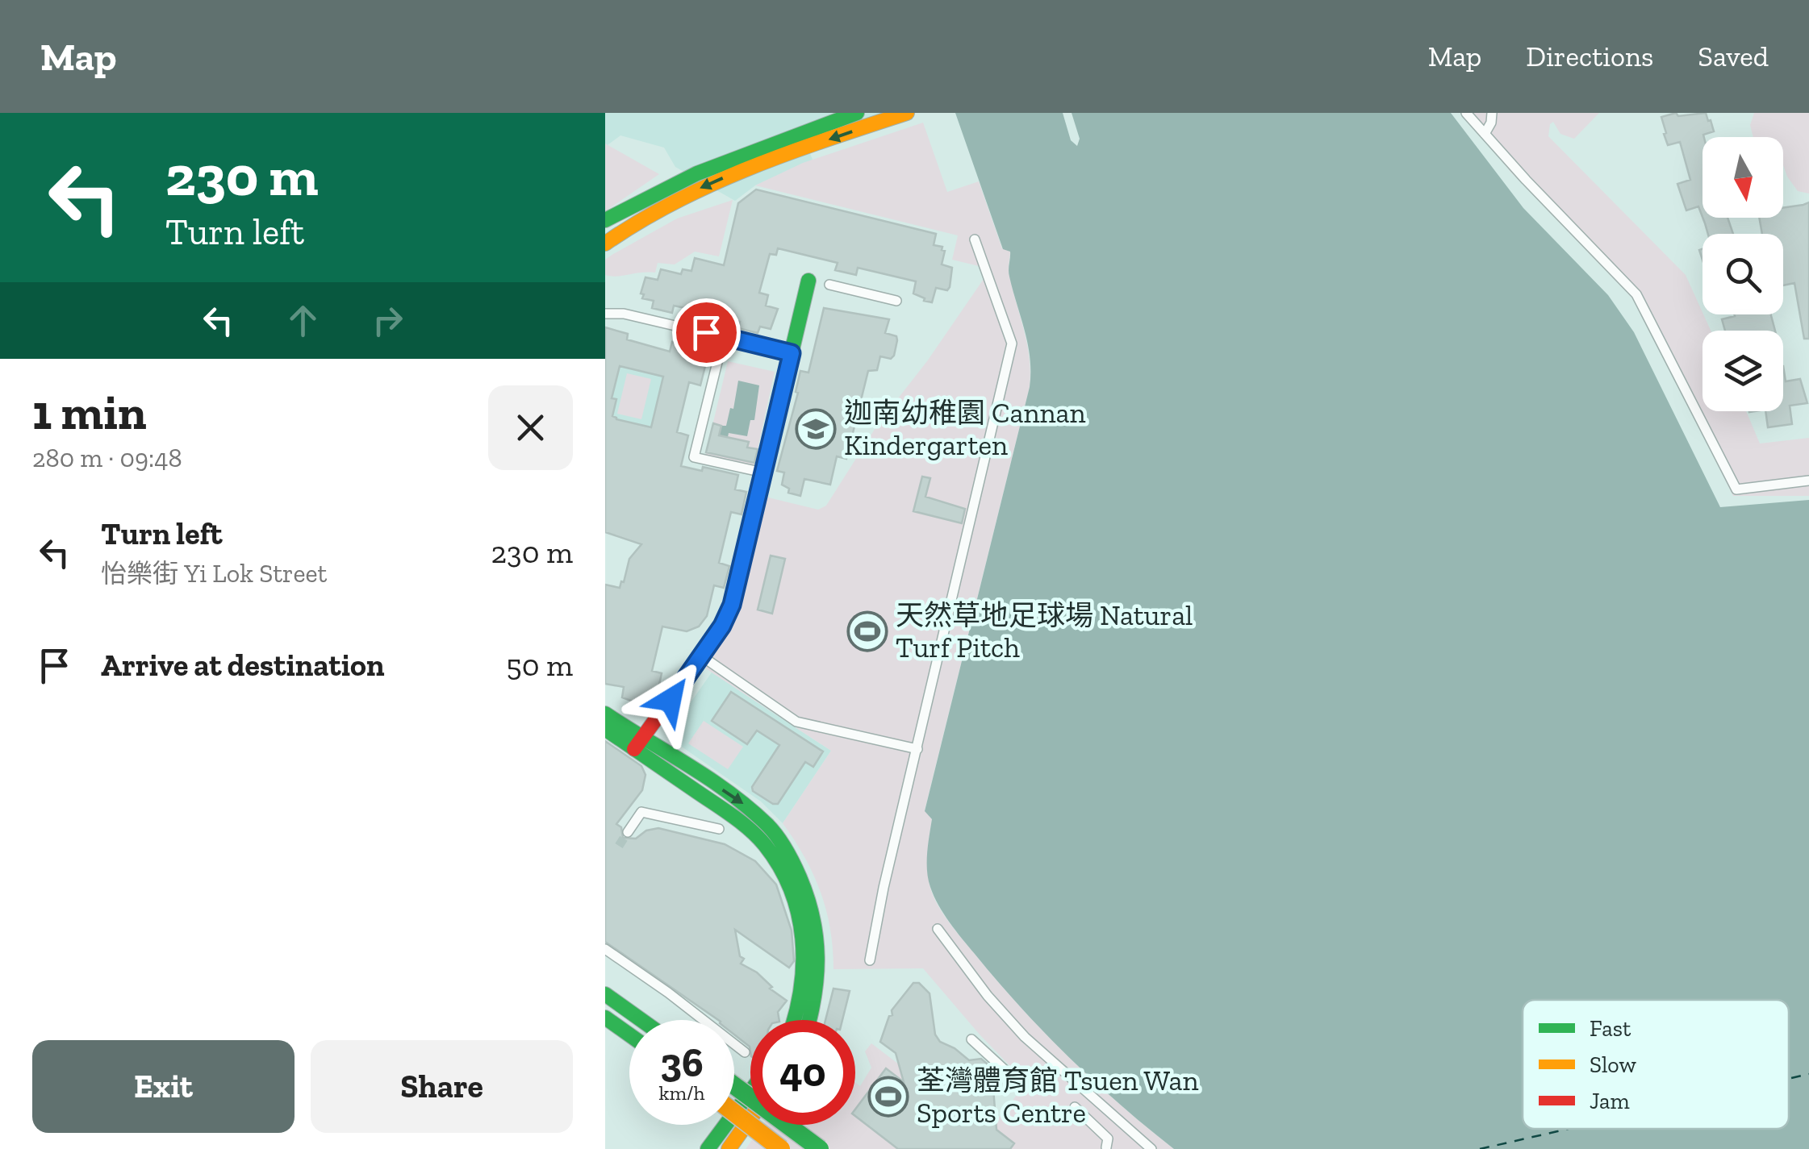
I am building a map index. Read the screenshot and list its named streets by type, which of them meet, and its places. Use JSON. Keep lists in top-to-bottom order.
{
  "places": {
    "school or university": ["迦南幼稚園 Cannan Kindergarten"],
    "sports": ["天然草地足球場 Natural Turf Pitch", "荃灣體育館 Tsuen Wan Sports Centre"]
  },
  "legend": ["Fast", "Slow", "Jam"],
  "north": "bottom",
  "page": {
    "header": "Map",
    "nav": ["Map", "Directions", "Saved"],
    "turn": ["230 m", "Turn left"],
    "heading": ["1 min", "280 m · 09:48"],
    "list": [
      {
        "name": "Turn left",
        "note": "怡樂街 Yi Lok Street",
        "value": "230 m"
      },
      {
        "name": "Arrive at destination",
        "value": "50 m"
      }
    ],
    "speed": "36 km/h",
    "limit": "40",
    "buttons": ["Exit", "Share"]
  }
}
